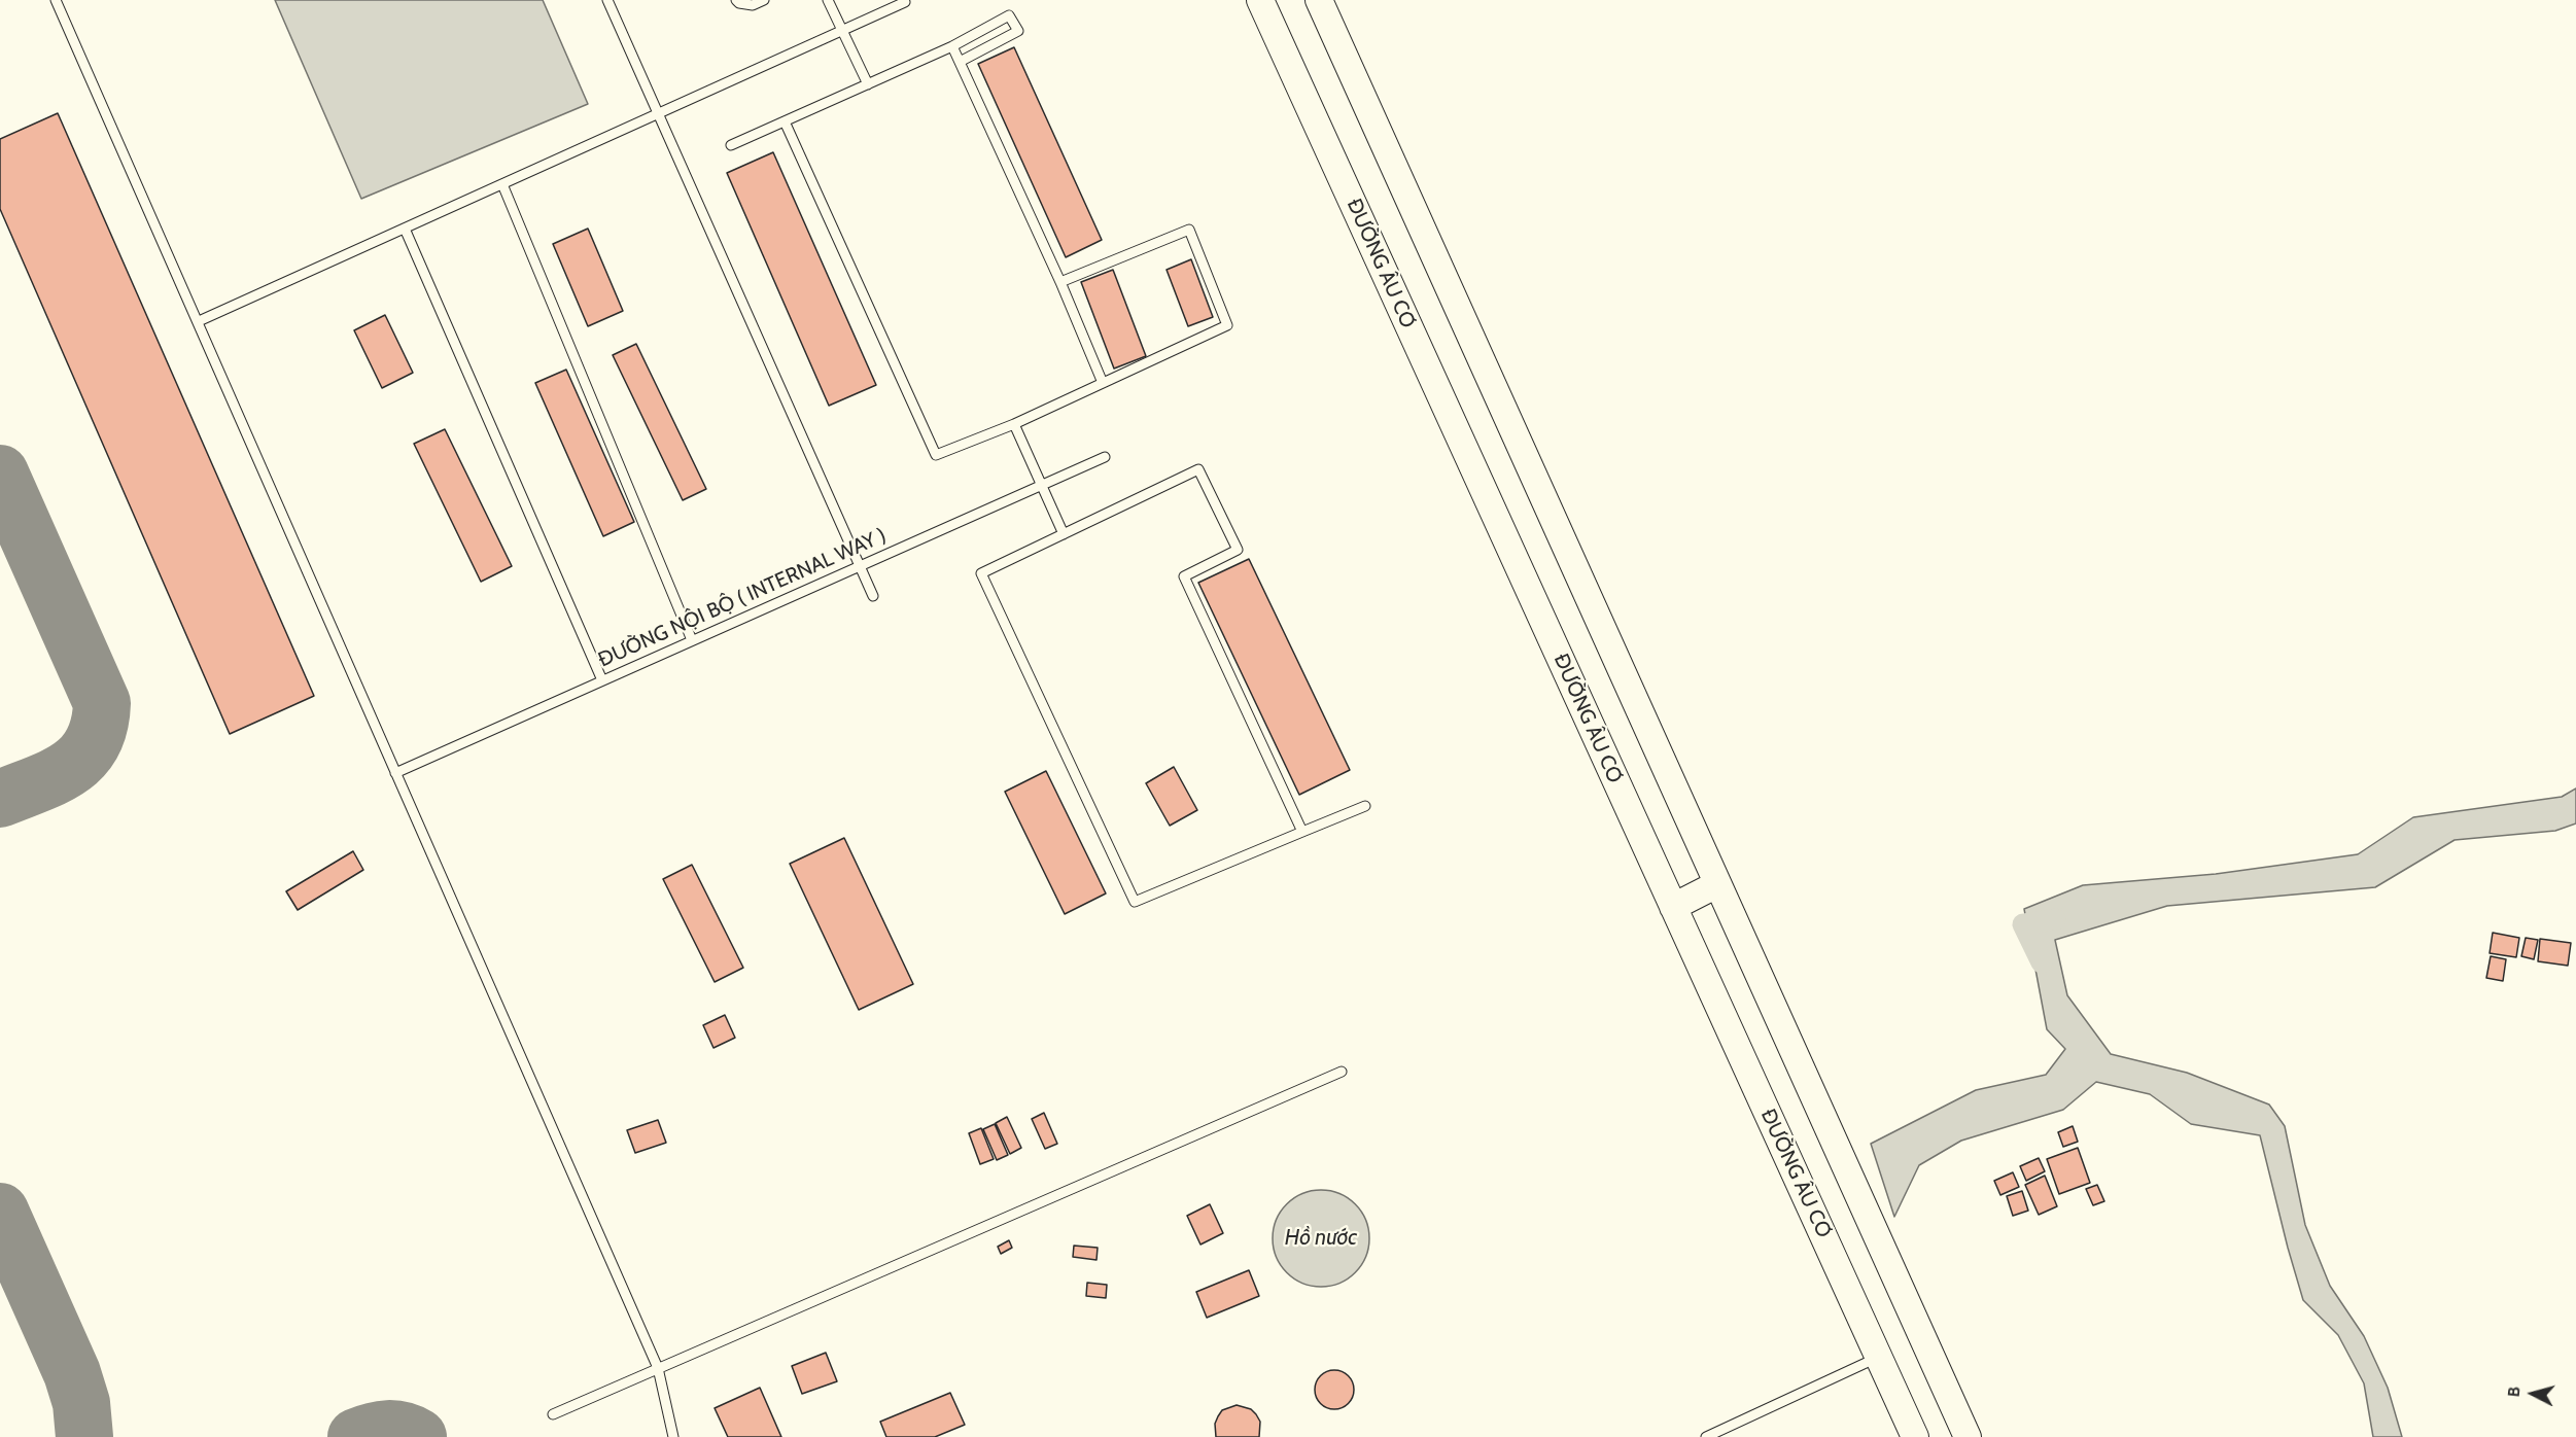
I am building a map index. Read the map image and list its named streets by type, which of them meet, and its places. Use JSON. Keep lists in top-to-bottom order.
{
  "streets": {
    "street": ["ĐƯỜNG ÂU CƠ"],
    "lane": ["ĐƯỜNG NỘI BỘ ( INTERNAL WAY )"]
  },
  "water": ["Hồ nước"],
  "north": "left"
}
